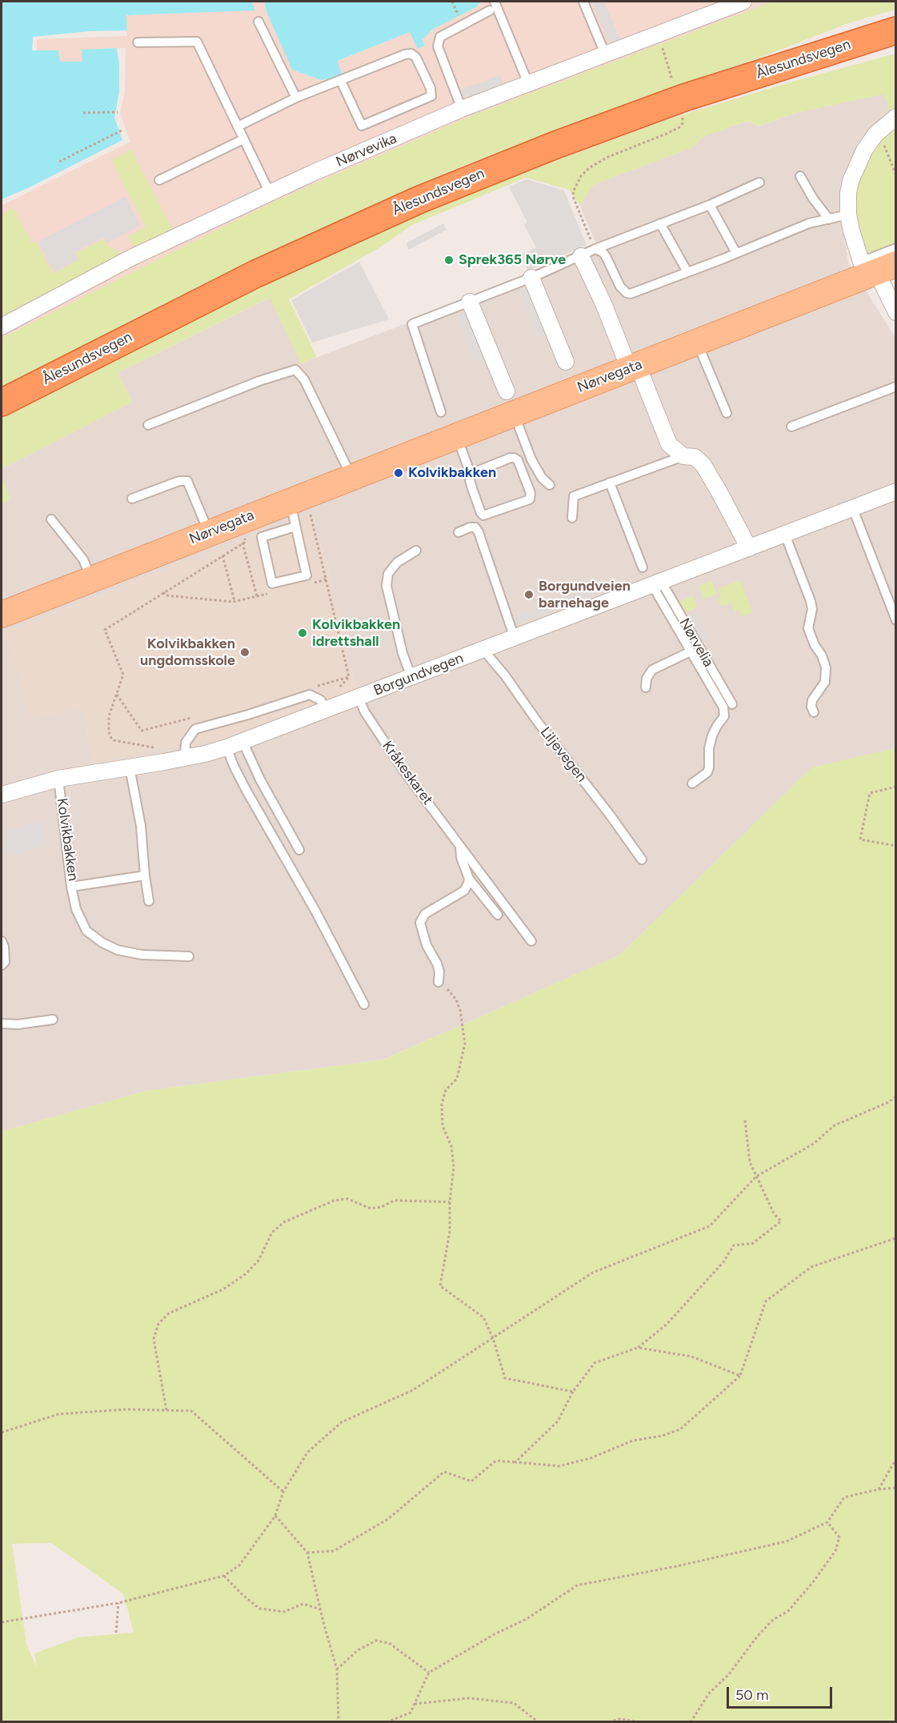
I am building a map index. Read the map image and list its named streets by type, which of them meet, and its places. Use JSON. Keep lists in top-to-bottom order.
{
  "streets": {
    "highway": ["Ålesundsvegen"],
    "main road": ["Nørvegata"],
    "street": ["Nørvevika", "Borgundvegen", "Kolvikbakken"],
    "lane": ["Nørvelia", "Liljevegen", "Kråkeskaret"]
  },
  "crossings": [
    ["Nørvelia", "Borgundvegen"],
    ["Borgundvegen", "Liljevegen"],
    ["Borgundvegen", "Kråkeskaret"],
    ["Borgundvegen", "Kolvikbakken"]
  ],
  "places": [
    "Sprek365 Nørve",
    "Kolvikbakken",
    "Borgundveien barnehage",
    "Kolvikbakken idrettshall",
    "Kolvikbakken ungdomsskole"
  ],
  "scale_bar": "50 m"
}
